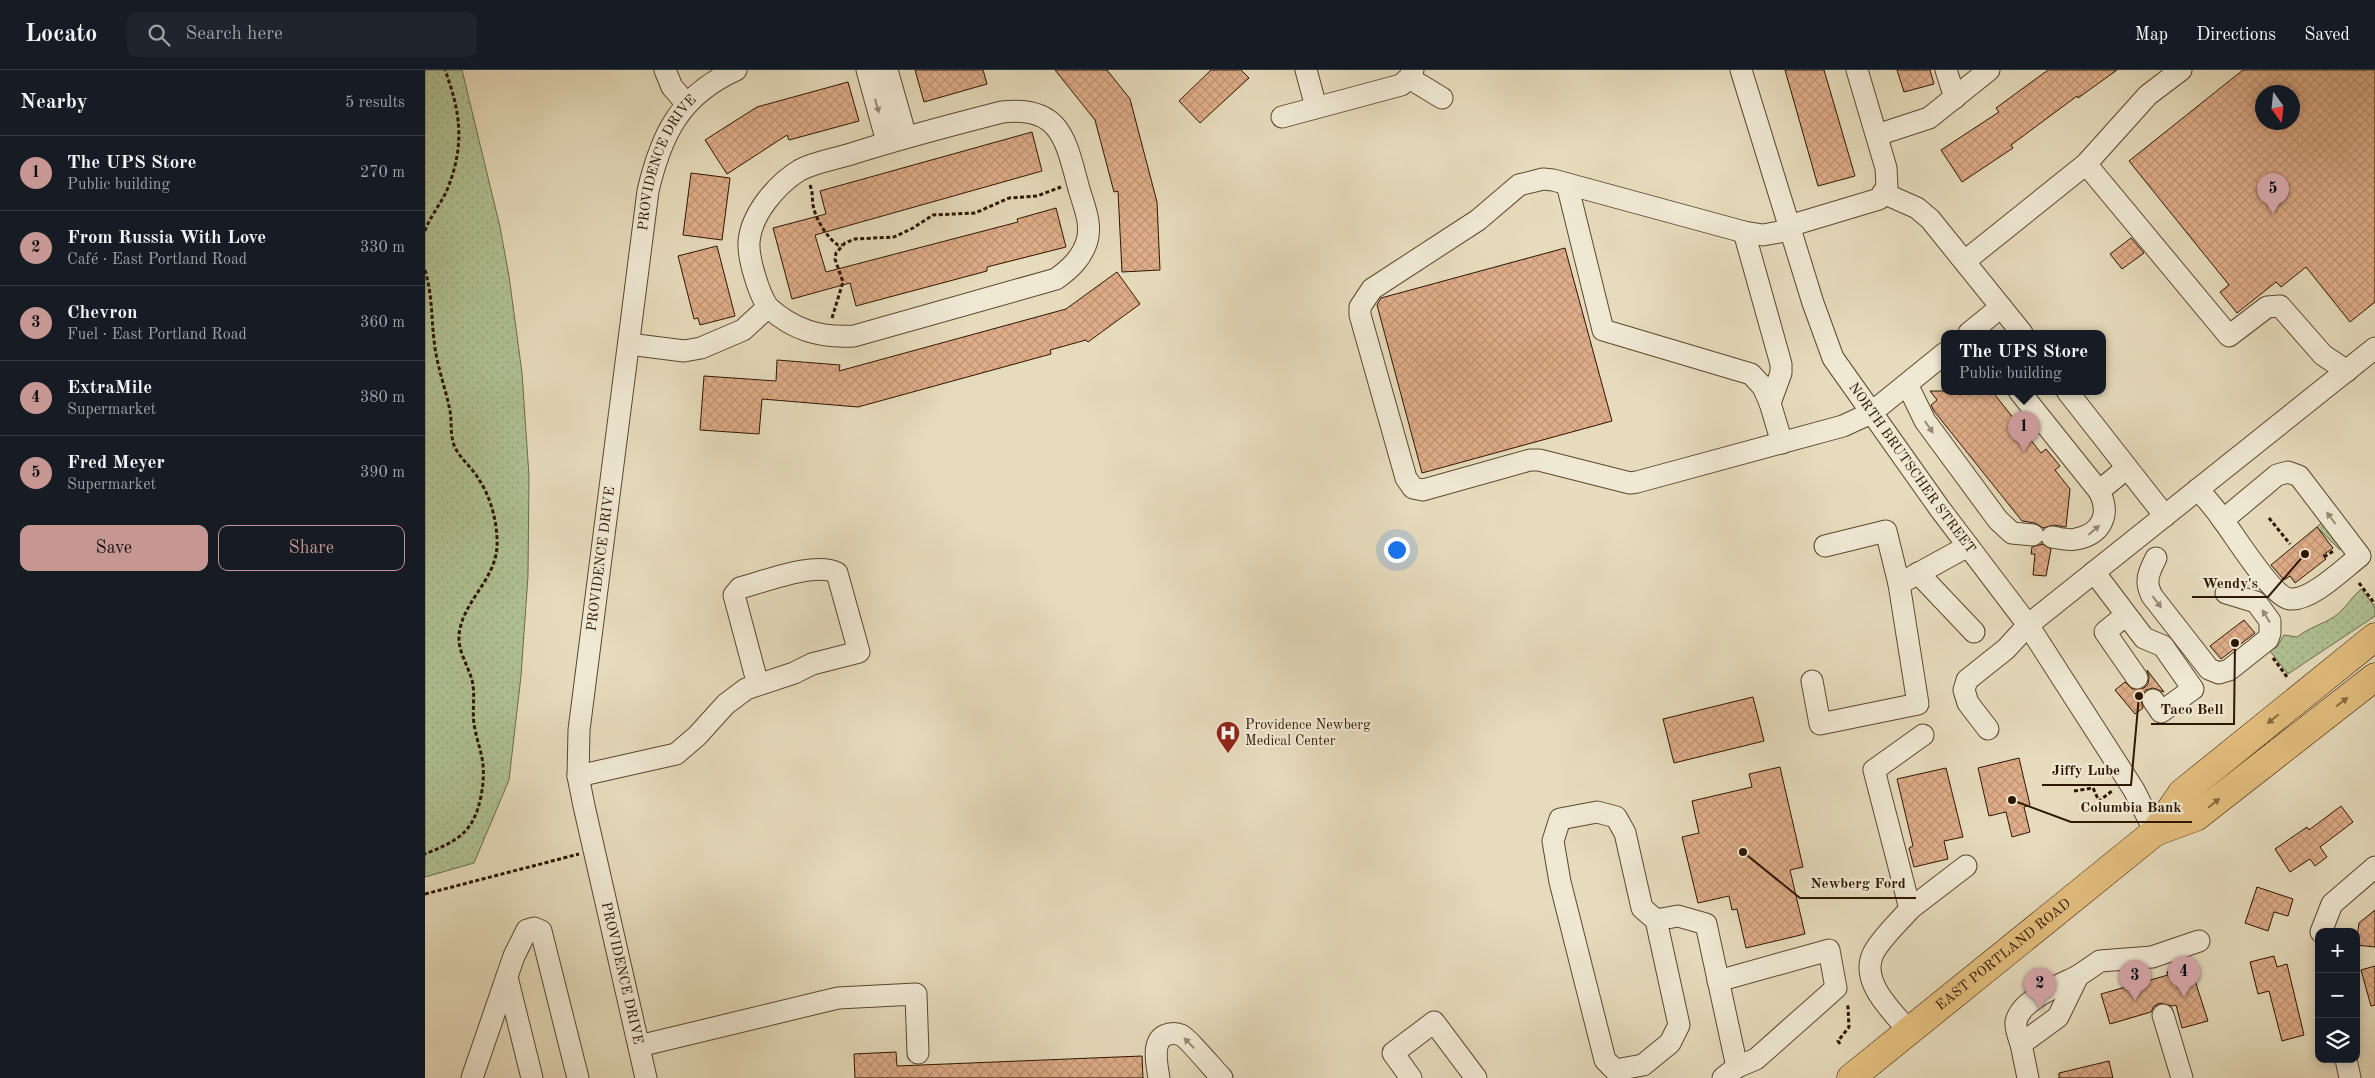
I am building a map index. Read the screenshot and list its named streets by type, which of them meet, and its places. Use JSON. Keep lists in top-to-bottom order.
{
  "streets": {
    "highway": ["EAST PORTLAND ROAD"],
    "street": ["PROVIDENCE DRIVE", "NORTH BRUTSCHER STREET"]
  },
  "crossings": [
    ["NORTH BRUTSCHER STREET", "EAST PORTLAND ROAD"]
  ],
  "places": {
    "other": [
      "Wendy's",
      "Taco Bell",
      "Jiffy Lube",
      "Columbia Bank",
      "Newberg Ford"
    ],
    "hospital": ["Providence Newberg Medical Center"]
  },
  "north": "bottom",
  "page": {
    "header": "Locato",
    "search": "Search here",
    "nav": ["Map", "Directions", "Saved"],
    "heading": ["Nearby", "5 results"],
    "list": [
      {
        "mark": "1",
        "name": "The UPS Store",
        "note": "Public building",
        "value": "270 m"
      },
      {
        "mark": "2",
        "name": "From Russia With Love",
        "note": "Café · East Portland Road",
        "value": "330 m"
      },
      {
        "mark": "3",
        "name": "Chevron",
        "note": "Fuel · East Portland Road",
        "value": "360 m"
      },
      {
        "mark": "4",
        "name": "ExtraMile",
        "note": "Supermarket",
        "value": "380 m"
      },
      {
        "mark": "5",
        "name": "Fred Meyer",
        "note": "Supermarket",
        "value": "390 m"
      }
    ],
    "pins": [
      "5",
      "1",
      "4",
      "3",
      "2"
    ],
    "popup": ["The UPS Store", "Public building"],
    "buttons": ["Save", "Share"],
    "map_buttons": ["+", "−"]
  }
}
